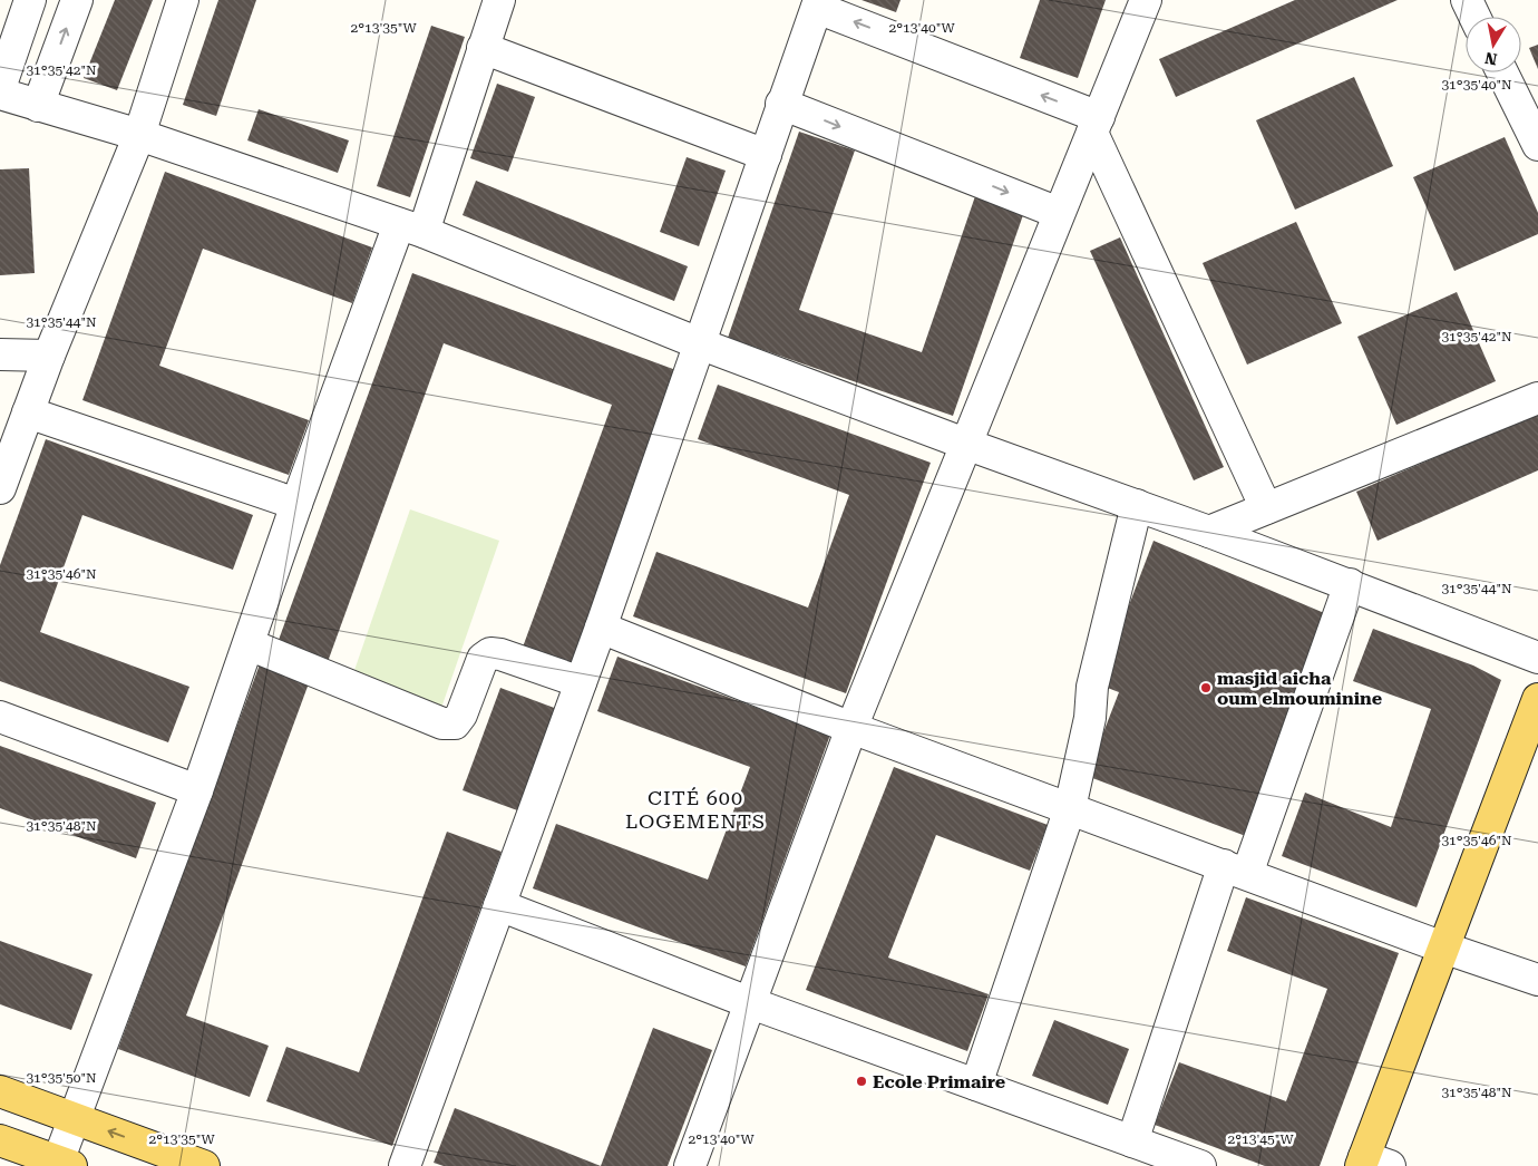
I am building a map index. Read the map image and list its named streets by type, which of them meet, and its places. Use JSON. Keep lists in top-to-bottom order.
{
  "districts": ["CITÉ 600 LOGEMENTS"],
  "places": ["masjid aicha oum elmouminine", "Ecole Primaire"],
  "north": "bottom",
  "coordinates": [
    "2°13'35\"W",
    "2°13'40\"W",
    "31°35'42\"N",
    "31°35'40\"N",
    "31°35'44\"N",
    "31°35'46\"N",
    "31°35'48\"N",
    "31°35'50\"N",
    "2°13'45\"W"
  ]
}
